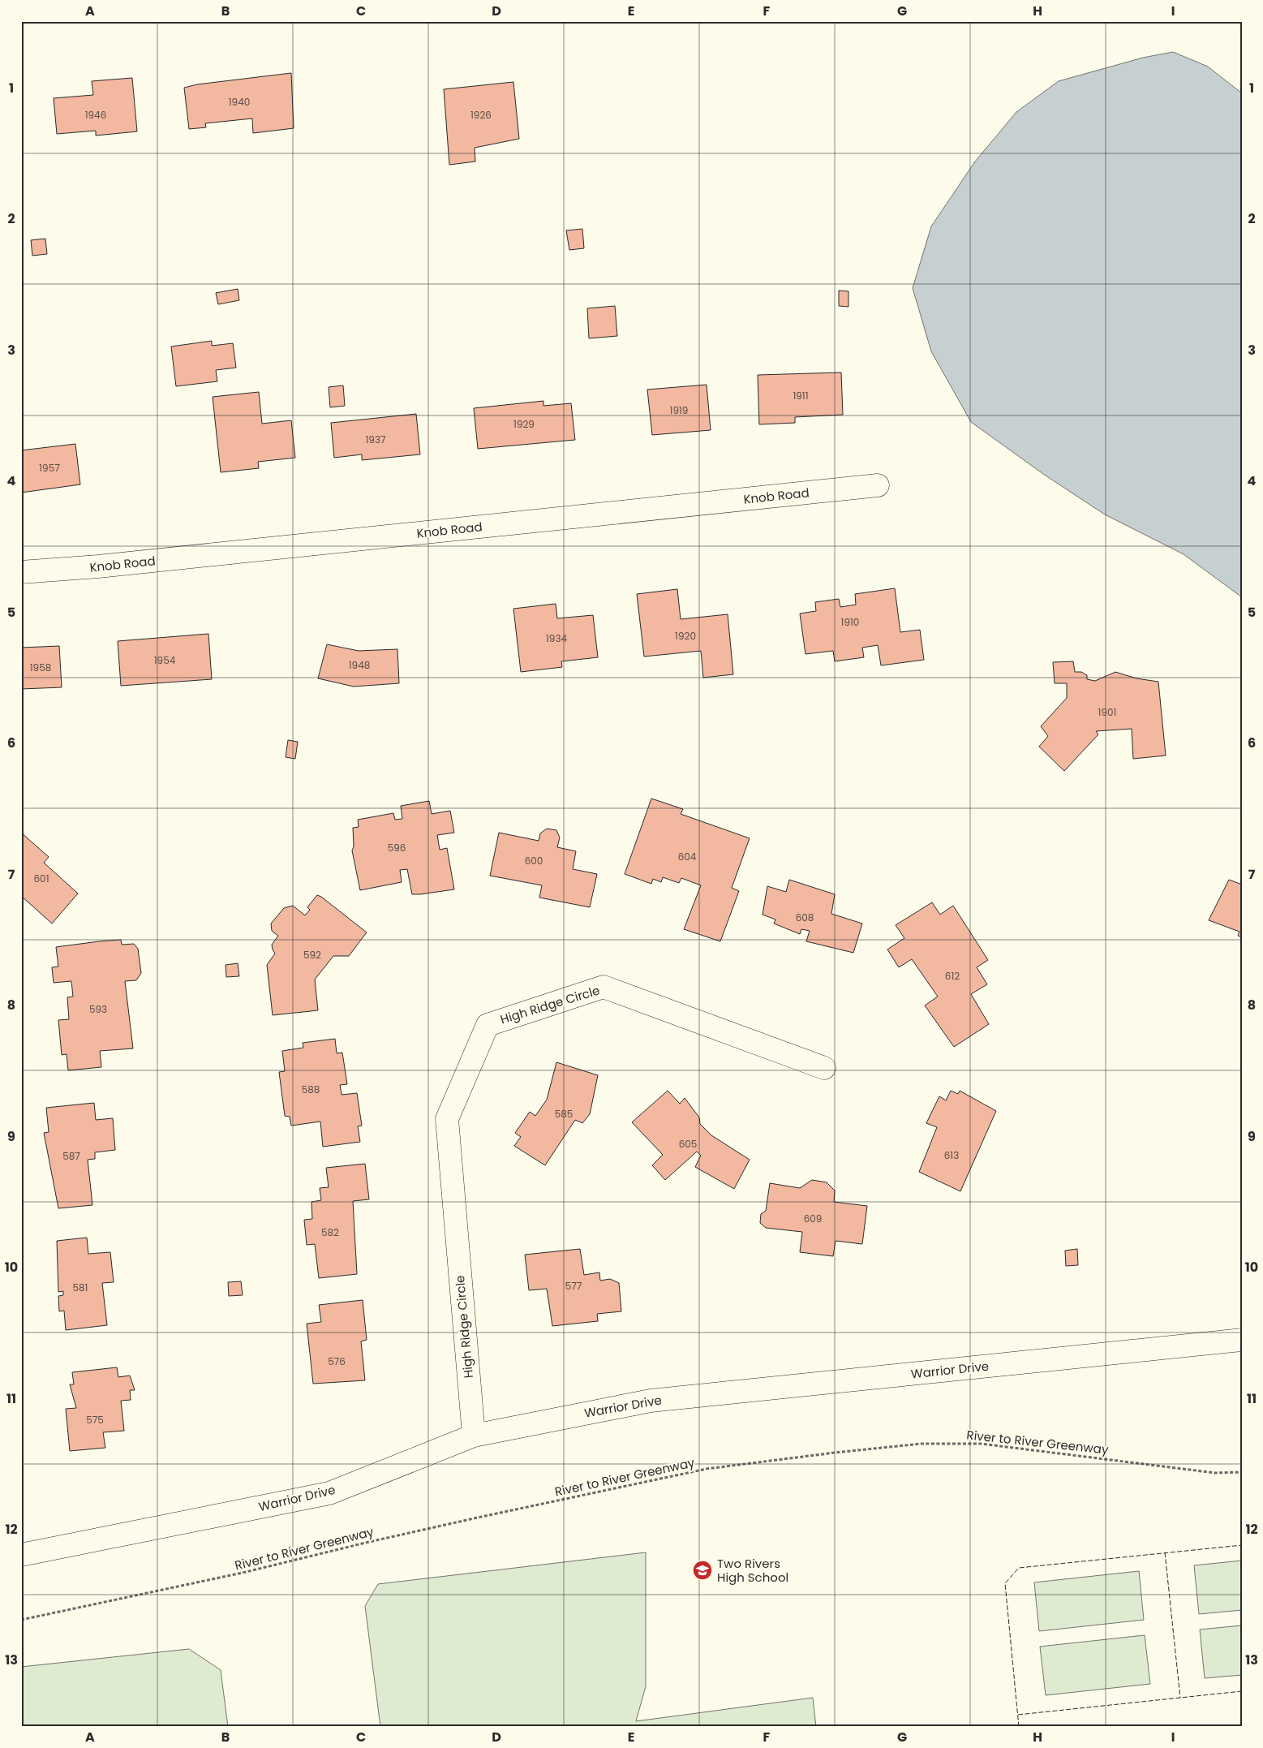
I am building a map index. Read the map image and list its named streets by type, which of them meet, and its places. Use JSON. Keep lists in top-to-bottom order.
{
  "streets": {
    "street": ["Knob Road", "High Ridge Circle", "Warrior Drive"],
    "path": ["River to River Greenway"]
  },
  "crossings": [
    ["High Ridge Circle", "Warrior Drive"]
  ],
  "places": {
    "school or university": ["Two Rivers High School"]
  },
  "house_numbers": [
    "1940",
    "1946",
    "1926",
    "1911",
    "1919",
    "1929",
    "1937",
    "1957",
    "1910",
    "1920",
    "1934",
    "1954",
    "1948",
    "1958",
    "1901",
    "596",
    "604",
    "600",
    "601",
    "608",
    "592",
    "612",
    "593",
    "588",
    "585",
    "605",
    "613",
    "587",
    "609",
    "582",
    "577",
    "581",
    "576",
    "575"
  ],
  "grid": {
    "columns": [
      "A",
      "B",
      "C",
      "D",
      "E",
      "F",
      "G",
      "H",
      "I"
    ],
    "rows": [
      "1",
      "2",
      "3",
      "4",
      "5",
      "6",
      "7",
      "8",
      "9",
      "10",
      "11",
      "12",
      "13"
    ]
  }
}
